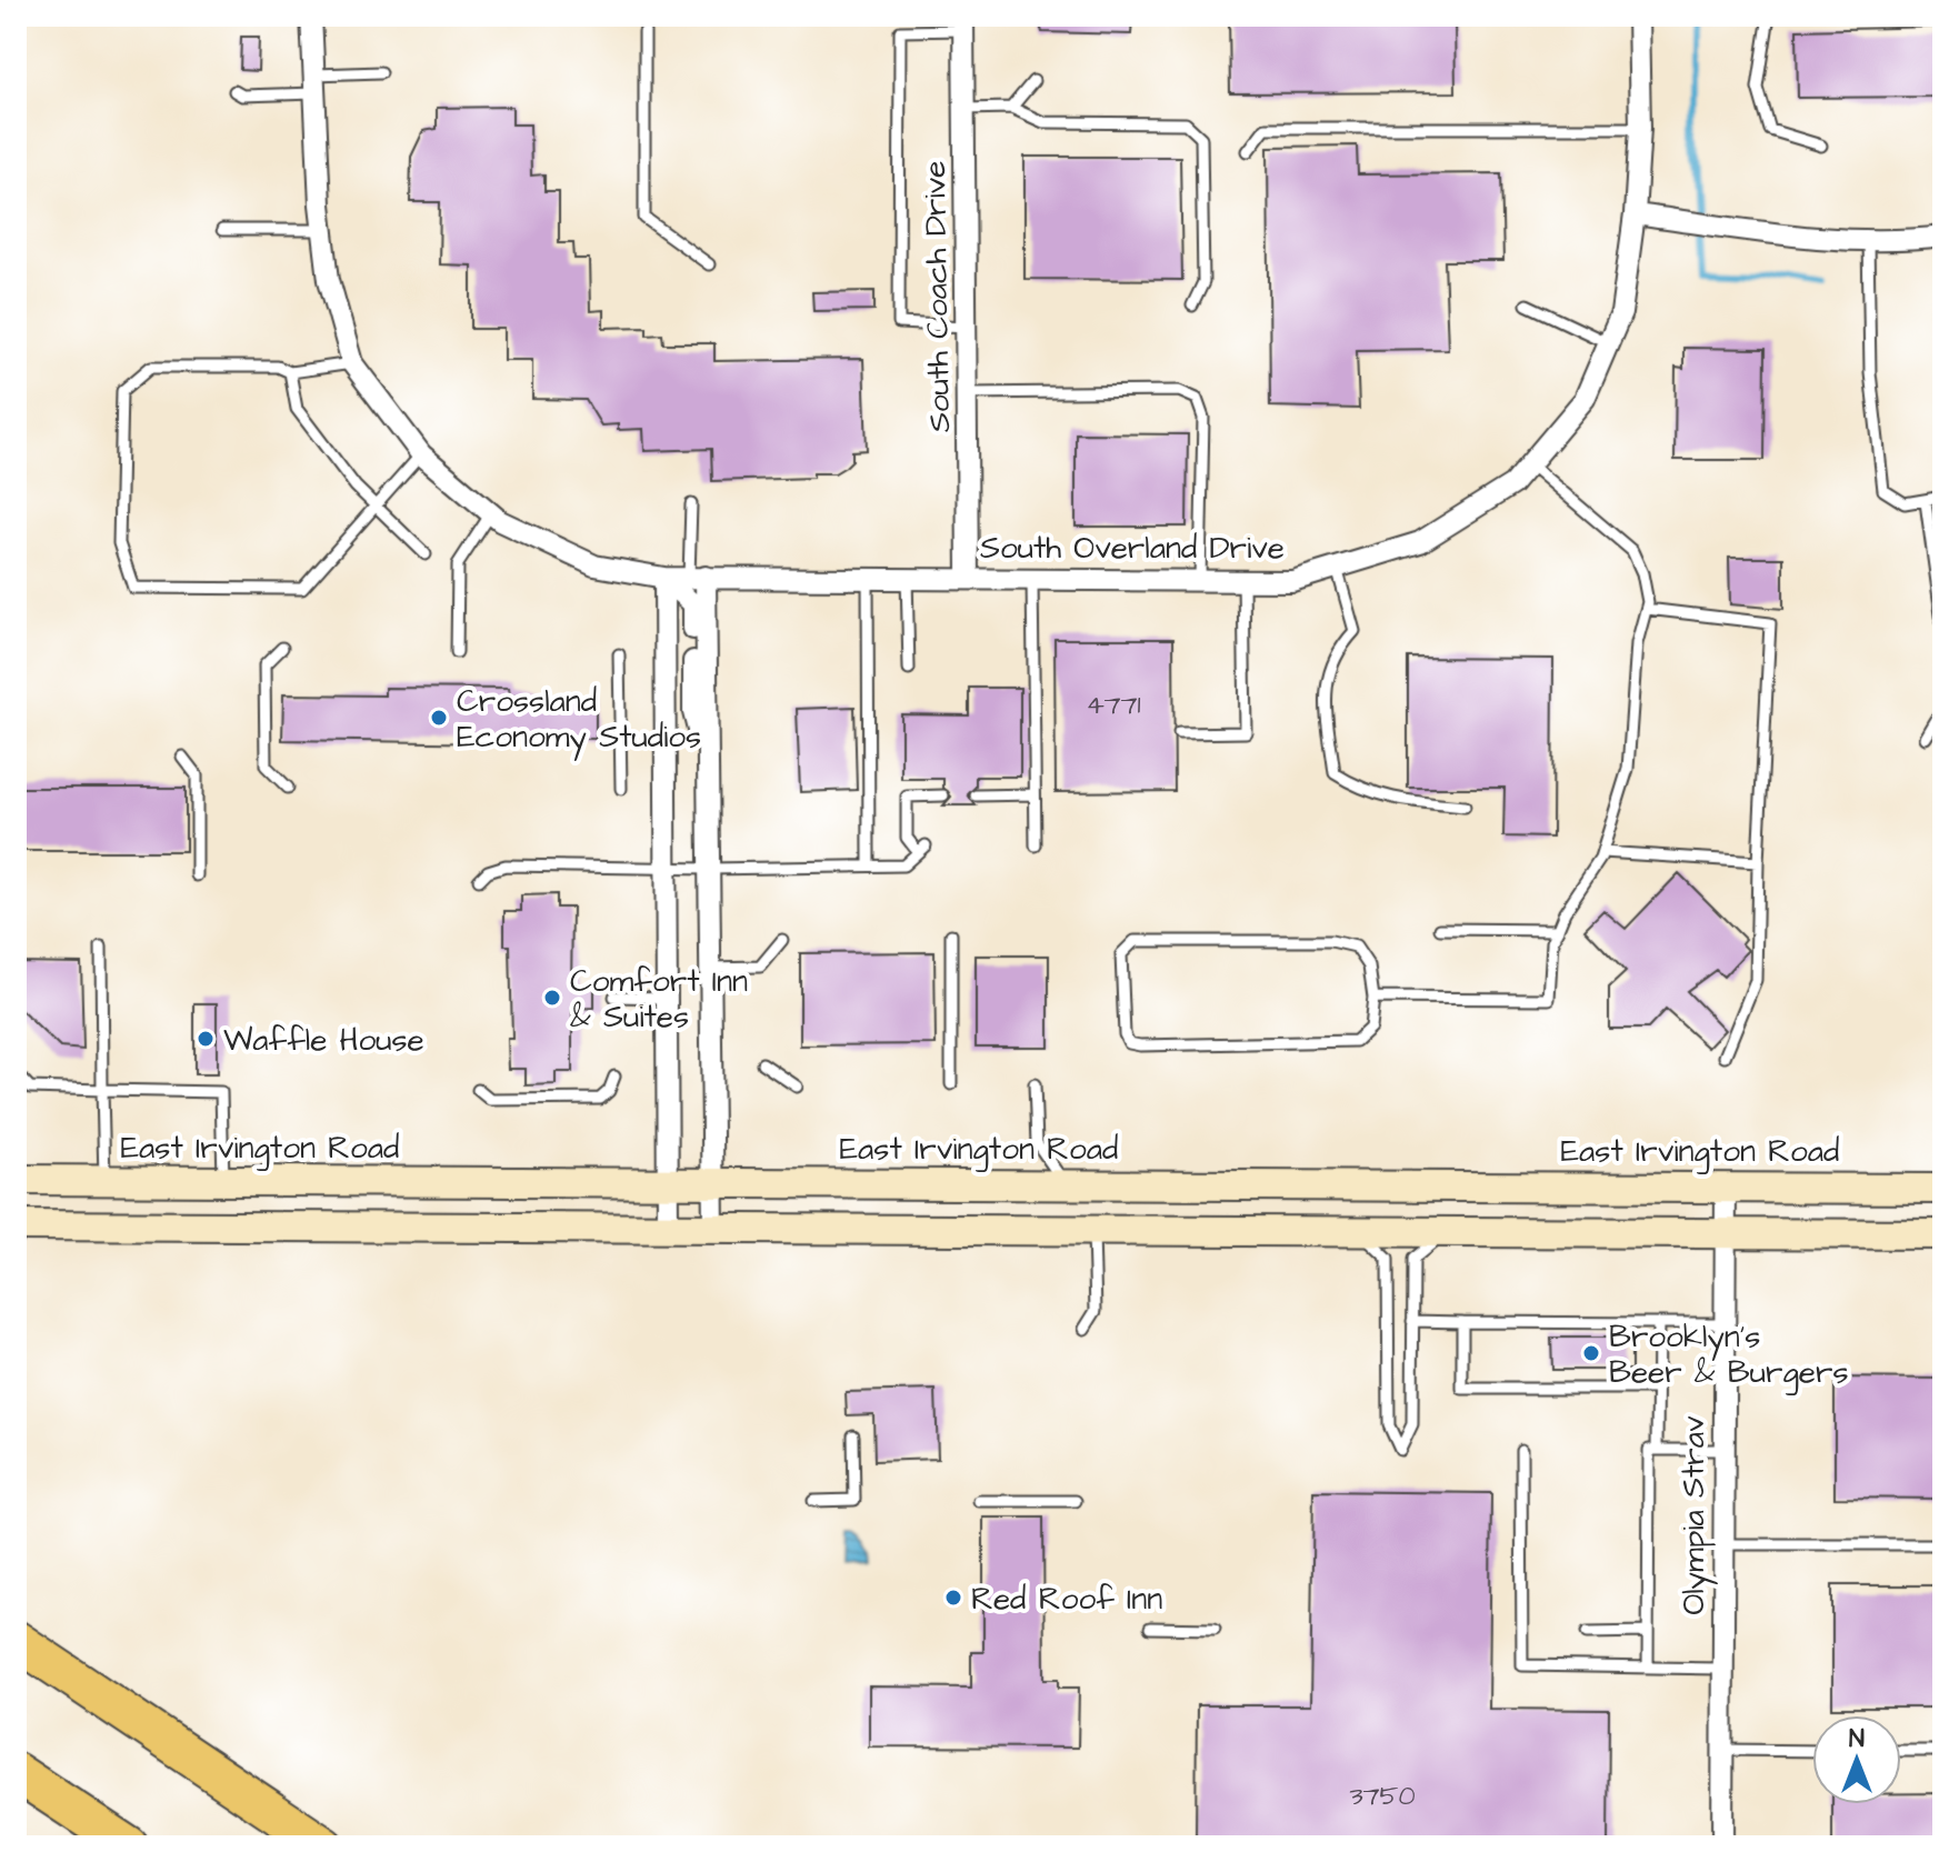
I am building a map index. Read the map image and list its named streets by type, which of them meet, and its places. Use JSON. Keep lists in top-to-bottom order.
{
  "streets": {
    "main road": ["East Irvington Road"],
    "street": ["South Coach Drive", "South Overland Drive", "Olympia Strav"]
  },
  "crossings": [
    ["South Coach Drive", "South Overland Drive"],
    ["East Irvington Road", "Olympia Strav"]
  ],
  "places": [
    "Crossland Economy Studios",
    "Comfort Inn & Suites",
    "Waffle House",
    "Brooklyn's Beer & Burgers",
    "Red Roof Inn"
  ],
  "house_numbers": ["4771", "3750"],
  "north": "top"
}
